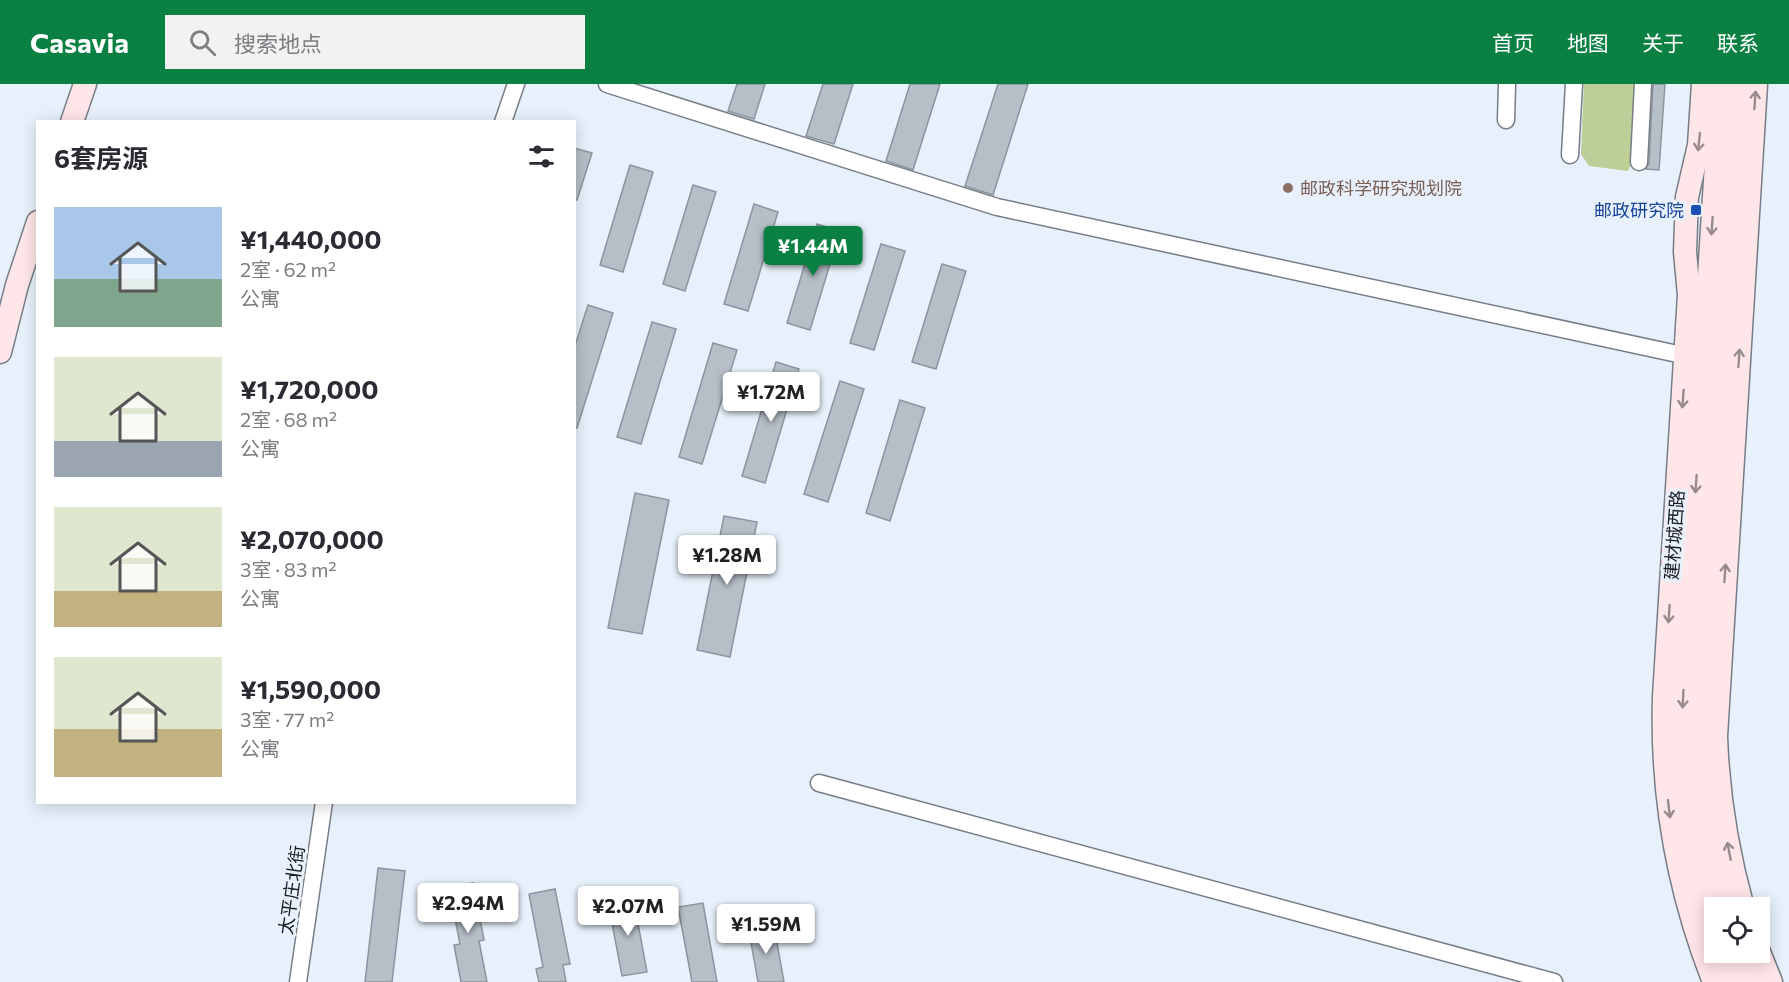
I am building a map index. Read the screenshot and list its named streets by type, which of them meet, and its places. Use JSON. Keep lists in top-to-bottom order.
{
  "streets": {
    "street": ["建材城西路", "太平庄北街"]
  },
  "places": {
    "other": ["邮政科学研究规划院"],
    "transit": ["邮政研究院"]
  },
  "page": {
    "header": "Casavia",
    "search": "搜索地点",
    "nav": [
      "首页",
      "地图",
      "关于",
      "联系"
    ],
    "heading": "6套房源",
    "list": [
      {
        "name": "¥1,440,000",
        "note": "2室 · 62 m² · 公寓"
      },
      {
        "name": "¥1,720,000",
        "note": "2室 · 68 m² · 公寓"
      },
      {
        "name": "¥2,070,000",
        "note": "3室 · 83 m² · 公寓"
      },
      {
        "name": "¥1,590,000",
        "note": "3室 · 77 m² · 公寓"
      }
    ],
    "price": [
      "¥1.44M",
      "¥1.72M",
      "¥1.28M",
      "¥2.94M",
      "¥2.07M",
      "¥1.59M"
    ]
  }
}
